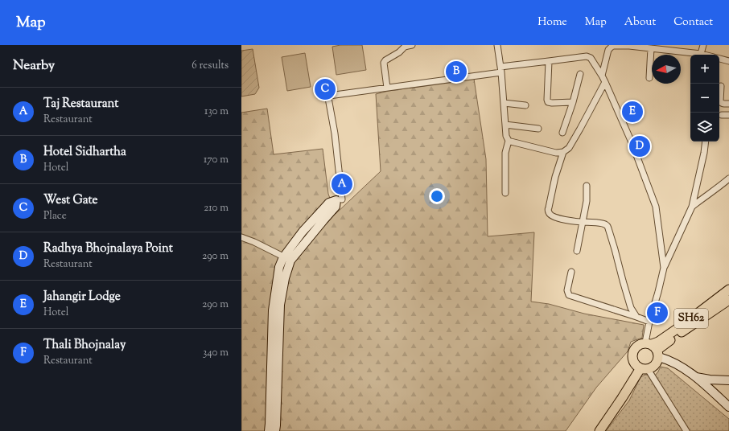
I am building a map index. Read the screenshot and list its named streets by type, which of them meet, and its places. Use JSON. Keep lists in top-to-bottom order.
{
  "streets": {
    "main road": ["SH62"]
  },
  "north": "left",
  "page": {
    "header": "Map",
    "nav": [
      "Home",
      "Map",
      "About",
      "Contact"
    ],
    "heading": ["Nearby", "6 results"],
    "map_buttons": ["+", "−"],
    "pins": [
      "B",
      "C",
      "E",
      "D",
      "A",
      "F"
    ],
    "list": [
      {
        "mark": "A",
        "name": "Taj Restaurant",
        "note": "Restaurant",
        "value": "130 m"
      },
      {
        "mark": "B",
        "name": "Hotel Sidhartha",
        "note": "Hotel",
        "value": "170 m"
      },
      {
        "mark": "C",
        "name": "West Gate",
        "note": "Place",
        "value": "210 m"
      },
      {
        "mark": "D",
        "name": "Radhya Bhojnalaya Point",
        "note": "Restaurant",
        "value": "290 m"
      },
      {
        "mark": "E",
        "name": "Jahangir Lodge",
        "note": "Hotel",
        "value": "290 m"
      },
      {
        "mark": "F",
        "name": "Thali Bhojnalay",
        "note": "Restaurant",
        "value": "340 m"
      }
    ]
  }
}
